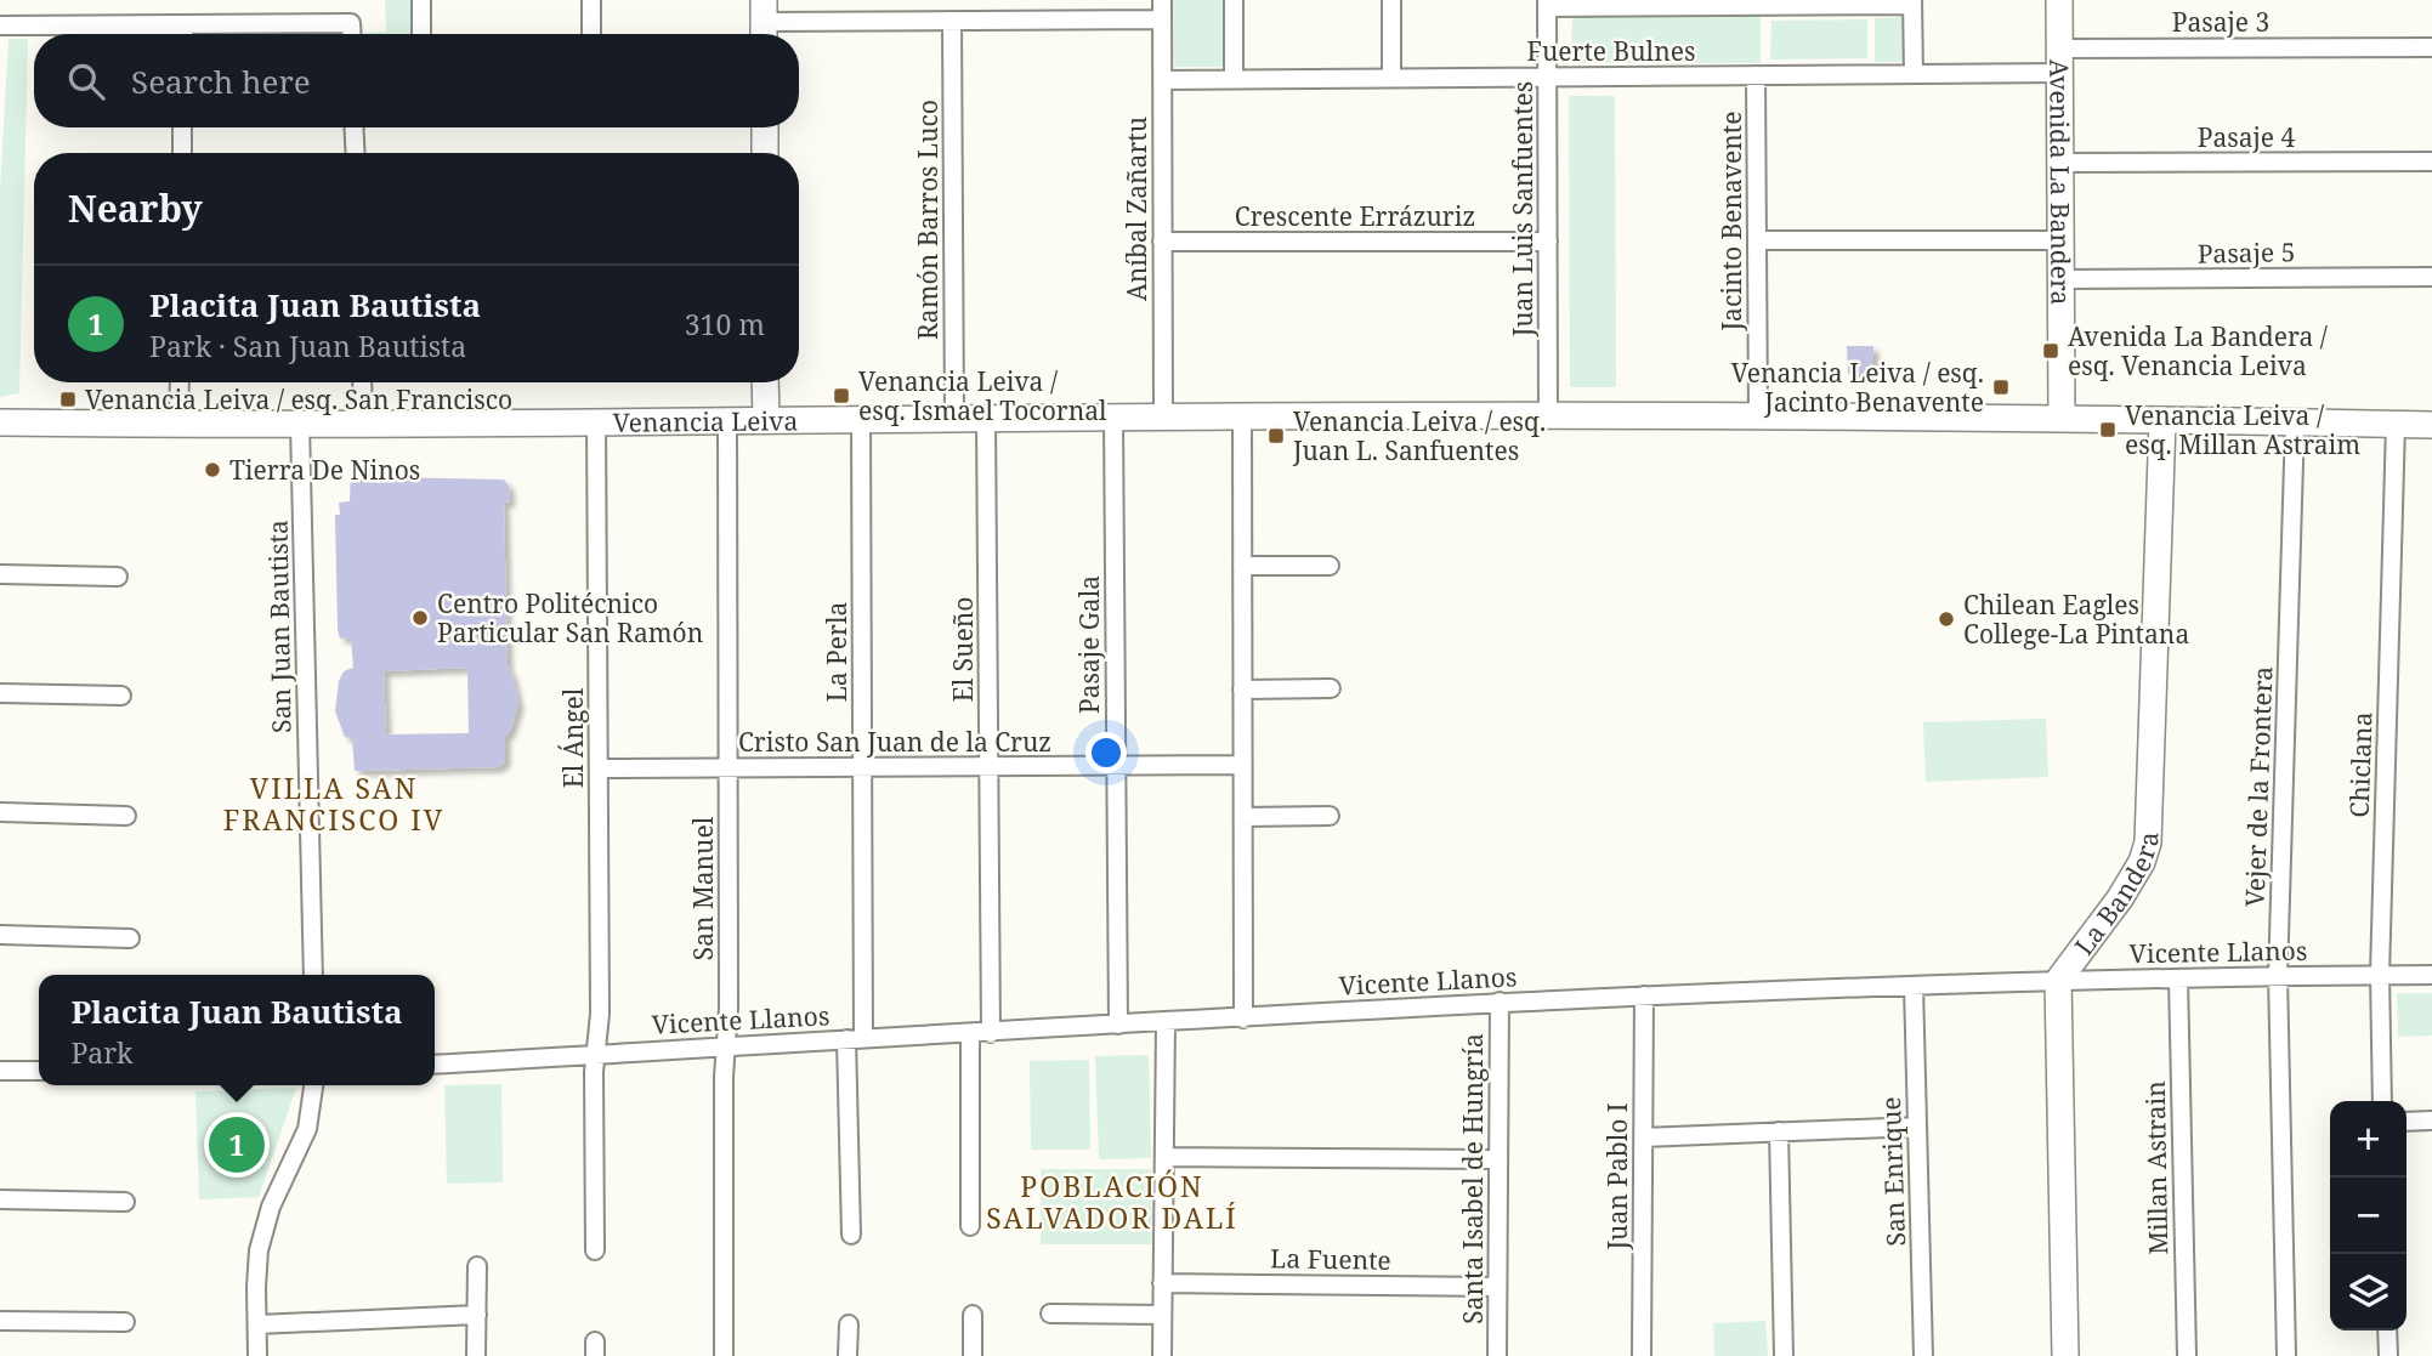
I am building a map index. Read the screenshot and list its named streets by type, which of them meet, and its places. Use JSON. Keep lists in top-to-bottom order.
{
  "streets": {
    "street": [
      "Pasaje 3",
      "Fuerte Bulnes",
      "Pasaje 4",
      "Avenida La Bandera",
      "Aníbal Zañartu",
      "Juan Luis Sanfuentes",
      "Crescente Errázuriz",
      "Ramón Barros Luco",
      "Jacinto Benavente",
      "Pasaje 5",
      "Venancia Leiva",
      "San Juan Bautista",
      "Pasaje Gala",
      "El Sueño",
      "La Perla",
      "El Ángel",
      "Cristo San Juan de la Cruz",
      "Chiclana",
      "Vejer de la Frontera",
      "San Manuel",
      "La Bandera",
      "Vicente Llanos",
      "Millan Astrain",
      "San Enrique",
      "Juan Pablo I",
      "Santa Isabel de Hungría",
      "La Fuente"
    ]
  },
  "crossings": [
    ["Pasaje 3", "Fuerte Bulnes"],
    ["Pasaje 3", "Avenida La Bandera"],
    ["Fuerte Bulnes", "Avenida La Bandera"],
    ["Fuerte Bulnes", "Aníbal Zañartu"],
    ["Fuerte Bulnes", "Juan Luis Sanfuentes"],
    ["Fuerte Bulnes", "Jacinto Benavente"],
    ["Pasaje 4", "Avenida La Bandera"],
    ["Avenida La Bandera", "Pasaje 5"],
    ["Avenida La Bandera", "Venancia Leiva"],
    ["Aníbal Zañartu", "Crescente Errázuriz"],
    ["Aníbal Zañartu", "Venancia Leiva"],
    ["Juan Luis Sanfuentes", "Crescente Errázuriz"],
    ["Juan Luis Sanfuentes", "Venancia Leiva"],
    ["Ramón Barros Luco", "Venancia Leiva"],
    ["Jacinto Benavente", "Venancia Leiva"],
    ["Venancia Leiva", "San Juan Bautista"],
    ["Venancia Leiva", "Pasaje Gala"],
    ["Venancia Leiva", "El Sueño"],
    ["Venancia Leiva", "La Perla"],
    ["Venancia Leiva", "El Ángel"],
    ["Venancia Leiva", "Chiclana"],
    ["Venancia Leiva", "Vejer de la Frontera"],
    ["Venancia Leiva", "San Manuel"],
    ["Venancia Leiva", "La Bandera"],
    ["Pasaje Gala", "Cristo San Juan de la Cruz"],
    ["Pasaje Gala", "Vicente Llanos"],
    ["El Sueño", "Cristo San Juan de la Cruz"],
    ["El Sueño", "Vicente Llanos"],
    ["La Perla", "Cristo San Juan de la Cruz"],
    ["La Perla", "Vicente Llanos"],
    ["El Ángel", "Cristo San Juan de la Cruz"],
    ["El Ángel", "Vicente Llanos"],
    ["Cristo San Juan de la Cruz", "San Manuel"],
    ["Chiclana", "Vicente Llanos"],
    ["Vejer de la Frontera", "Vicente Llanos"],
    ["San Manuel", "Vicente Llanos"],
    ["La Bandera", "Vicente Llanos"],
    ["Vicente Llanos", "Millan Astrain"],
    ["Vicente Llanos", "San Enrique"],
    ["Vicente Llanos", "Juan Pablo I"],
    ["Vicente Llanos", "Santa Isabel de Hungría"],
    ["Santa Isabel de Hungría", "La Fuente"]
  ],
  "districts": ["VILLA SAN FRANCISCO IV", "POBLACIÓN SALVADOR DALÍ"],
  "places": {
    "transit": [
      "Avenida La Bandera / esq. Venancia Leiva",
      "Venancia Leiva / esq. Jacinto Benavente",
      "Venancia Leiva / esq. Ismael Tocornal",
      "Venancia Leiva / esq. San Francisco",
      "Venancia Leiva / esq. Millan Astraim",
      "Venancia Leiva / esq. Juan L. Sanfuentes"
    ],
    "other": ["Tierra De Ninos", "Centro Politécnico Particular San Ramón", "Chilean Eagles College-La Pintana"]
  },
  "page": {
    "search": "Search here",
    "heading": "Nearby",
    "list": [
      {
        "mark": "1",
        "name": "Placita Juan Bautista",
        "note": "Park · San Juan Bautista",
        "value": "310 m"
      }
    ],
    "popup": ["Placita Juan Bautista", "Park"],
    "map_buttons": ["+", "−"],
    "pins": "1"
  }
}
